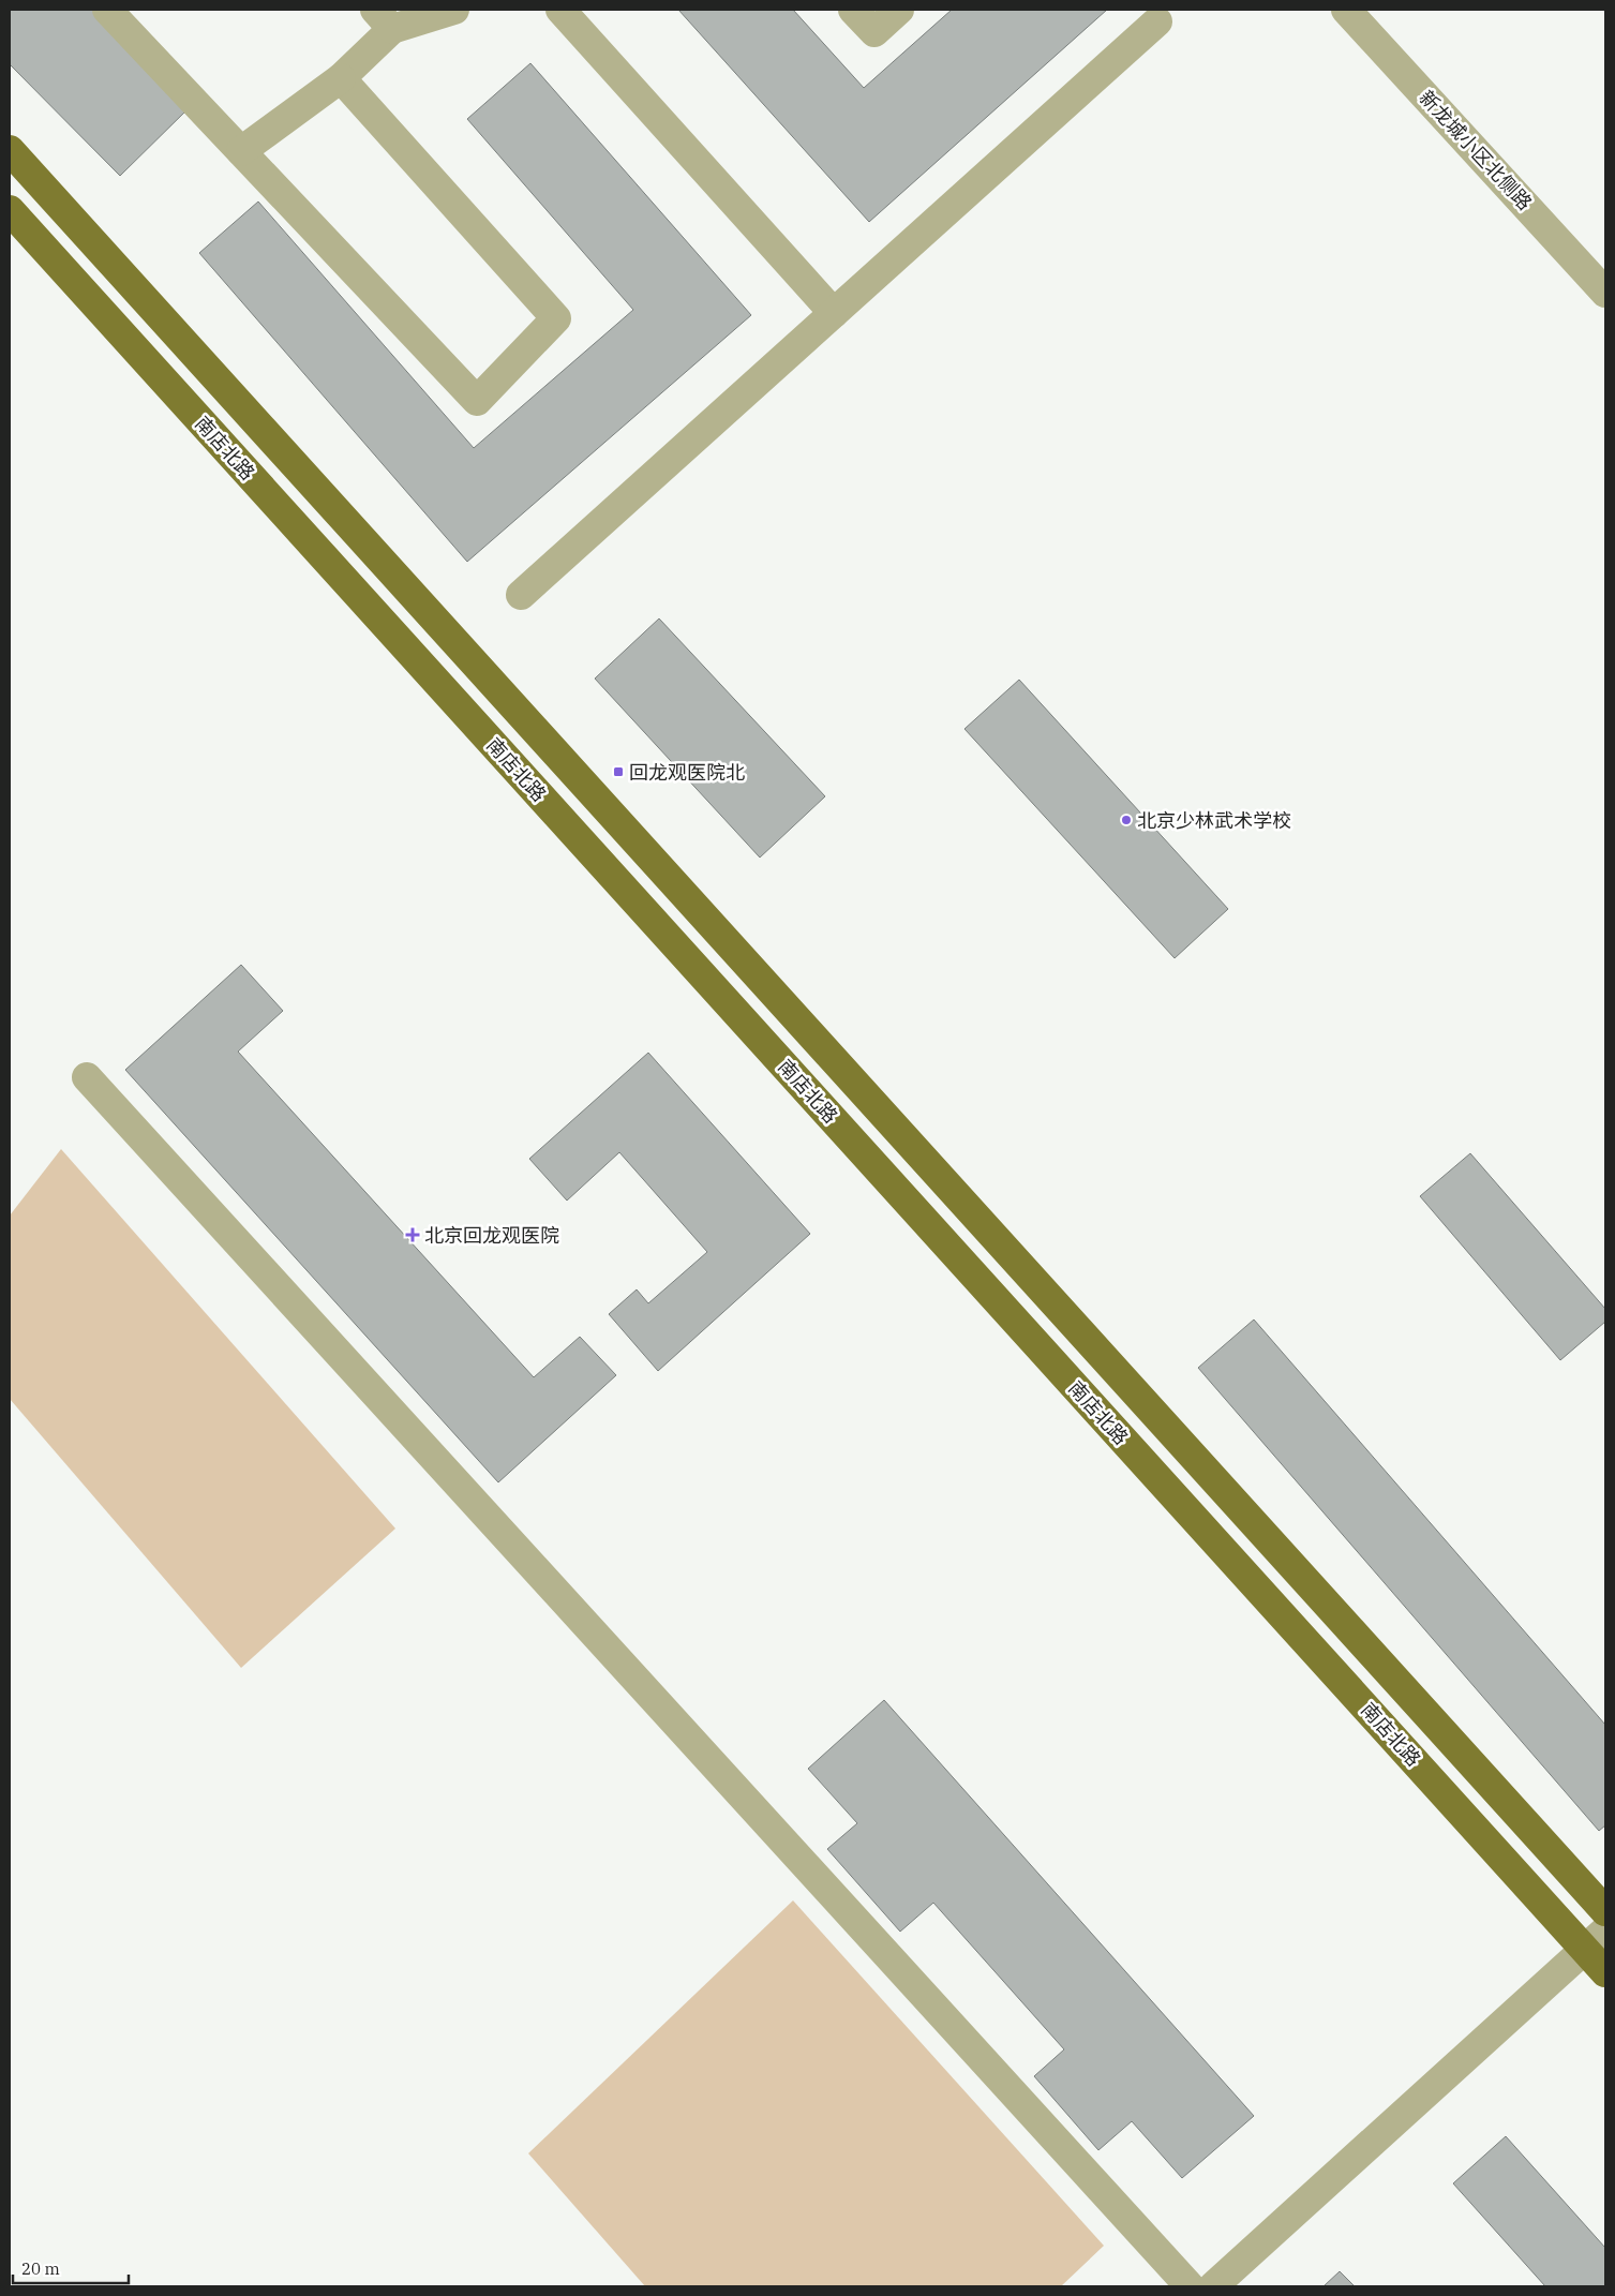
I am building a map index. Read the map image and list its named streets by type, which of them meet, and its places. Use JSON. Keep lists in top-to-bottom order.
{
  "streets": {
    "main road": ["南店北路"],
    "street": ["新龙城小区北侧路"]
  },
  "places": {
    "transit": ["回龙观医院北"],
    "other": ["北京少林武术学校"],
    "health": ["北京回龙观医院"]
  },
  "scale_bar": "20 m"
}
